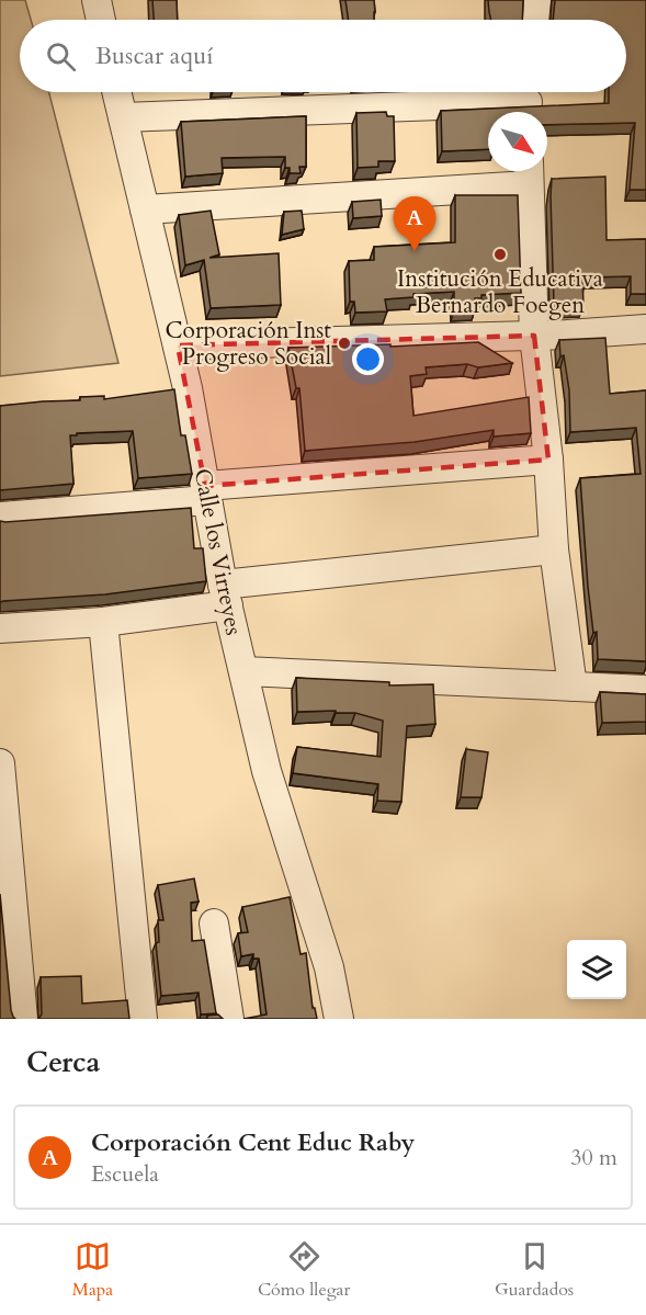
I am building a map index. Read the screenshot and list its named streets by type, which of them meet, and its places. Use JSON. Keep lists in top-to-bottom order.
{
  "streets": {
    "street": ["Calle los Virreyes"]
  },
  "places": ["Institución Educativa Bernardo Foegen", "Corporación Inst Progreso Social"],
  "north": "bottom right",
  "page": {
    "search": "Buscar aquí",
    "pins": "A",
    "heading": "Cerca",
    "list": [
      {
        "mark": "A",
        "name": "Corporación Cent Educ Raby",
        "note": "Escuela",
        "value": "30 m"
      }
    ],
    "nav": ["Mapa", "Cómo llegar", "Guardados"]
  }
}
